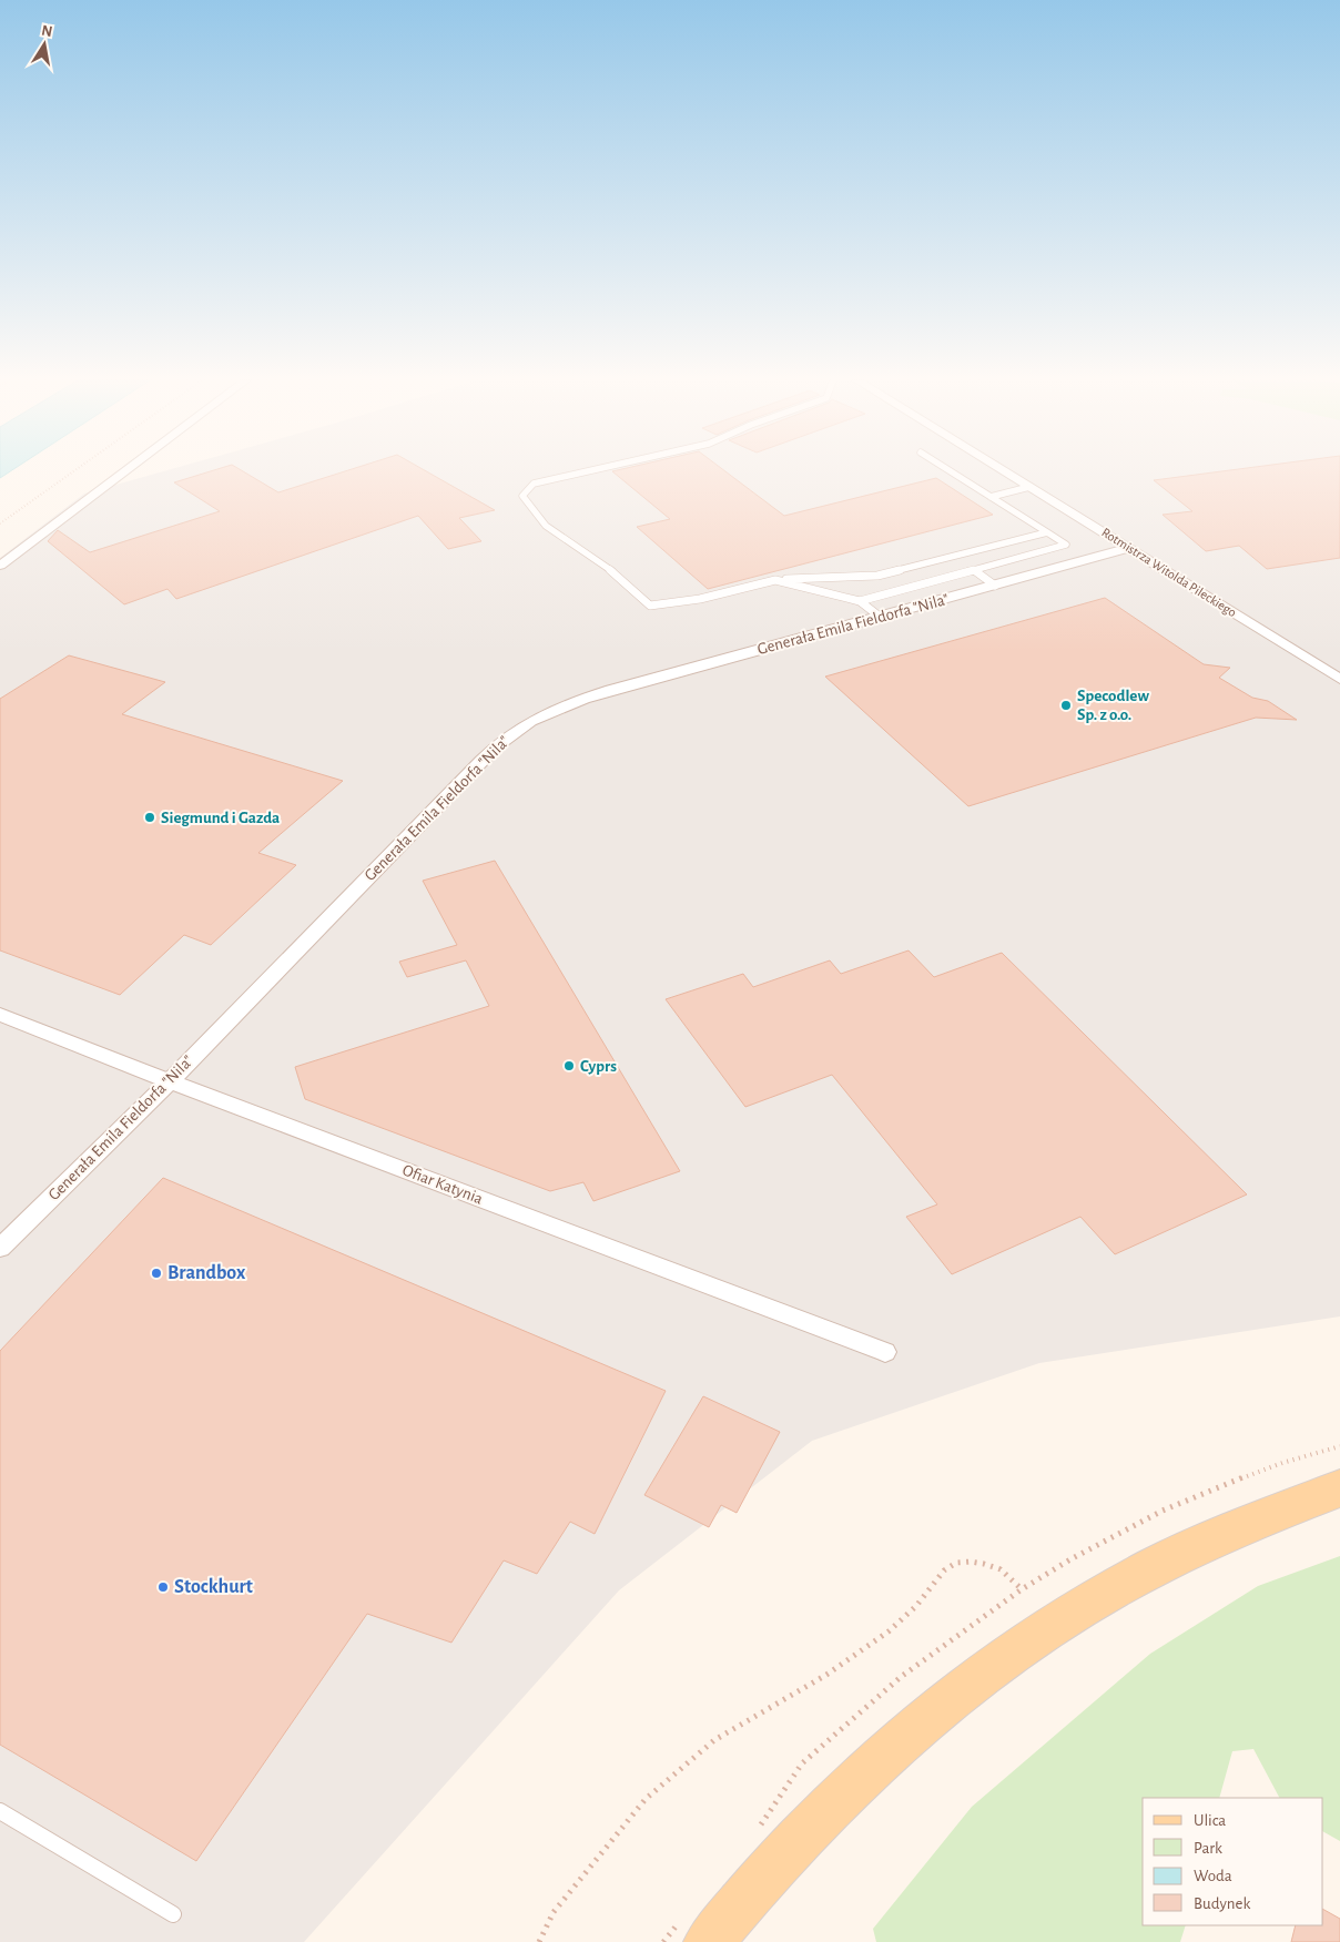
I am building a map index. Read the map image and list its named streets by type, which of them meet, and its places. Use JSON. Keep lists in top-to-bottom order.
{
  "streets": {
    "street": ["Rotmistrza Witolda Pileckiego", "Generała Emila Fieldorfa \"Nila\"", "Ofiar Katynia"]
  },
  "crossings": [
    ["Rotmistrza Witolda Pileckiego", "Generała Emila Fieldorfa \"Nila\""],
    ["Generała Emila Fieldorfa \"Nila\"", "Ofiar Katynia"]
  ],
  "places": [
    "Specodlew Sp. z o.o.",
    "Siegmund i Gazda",
    "Cyprs",
    "Brandbox",
    "Stockhurt"
  ],
  "legend": [
    "Ulica",
    "Park",
    "Woda",
    "Budynek"
  ],
  "north": "top"
}
